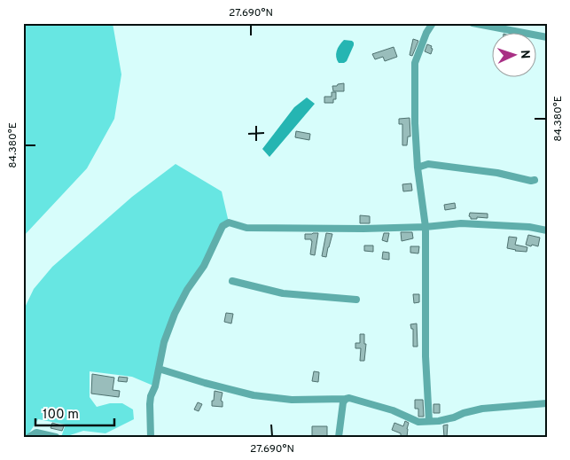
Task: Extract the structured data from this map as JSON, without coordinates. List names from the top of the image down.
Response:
{
  "scale_bar": "100 m",
  "north": "right",
  "coordinates": ["27.690°N", "84.380°E"]
}
